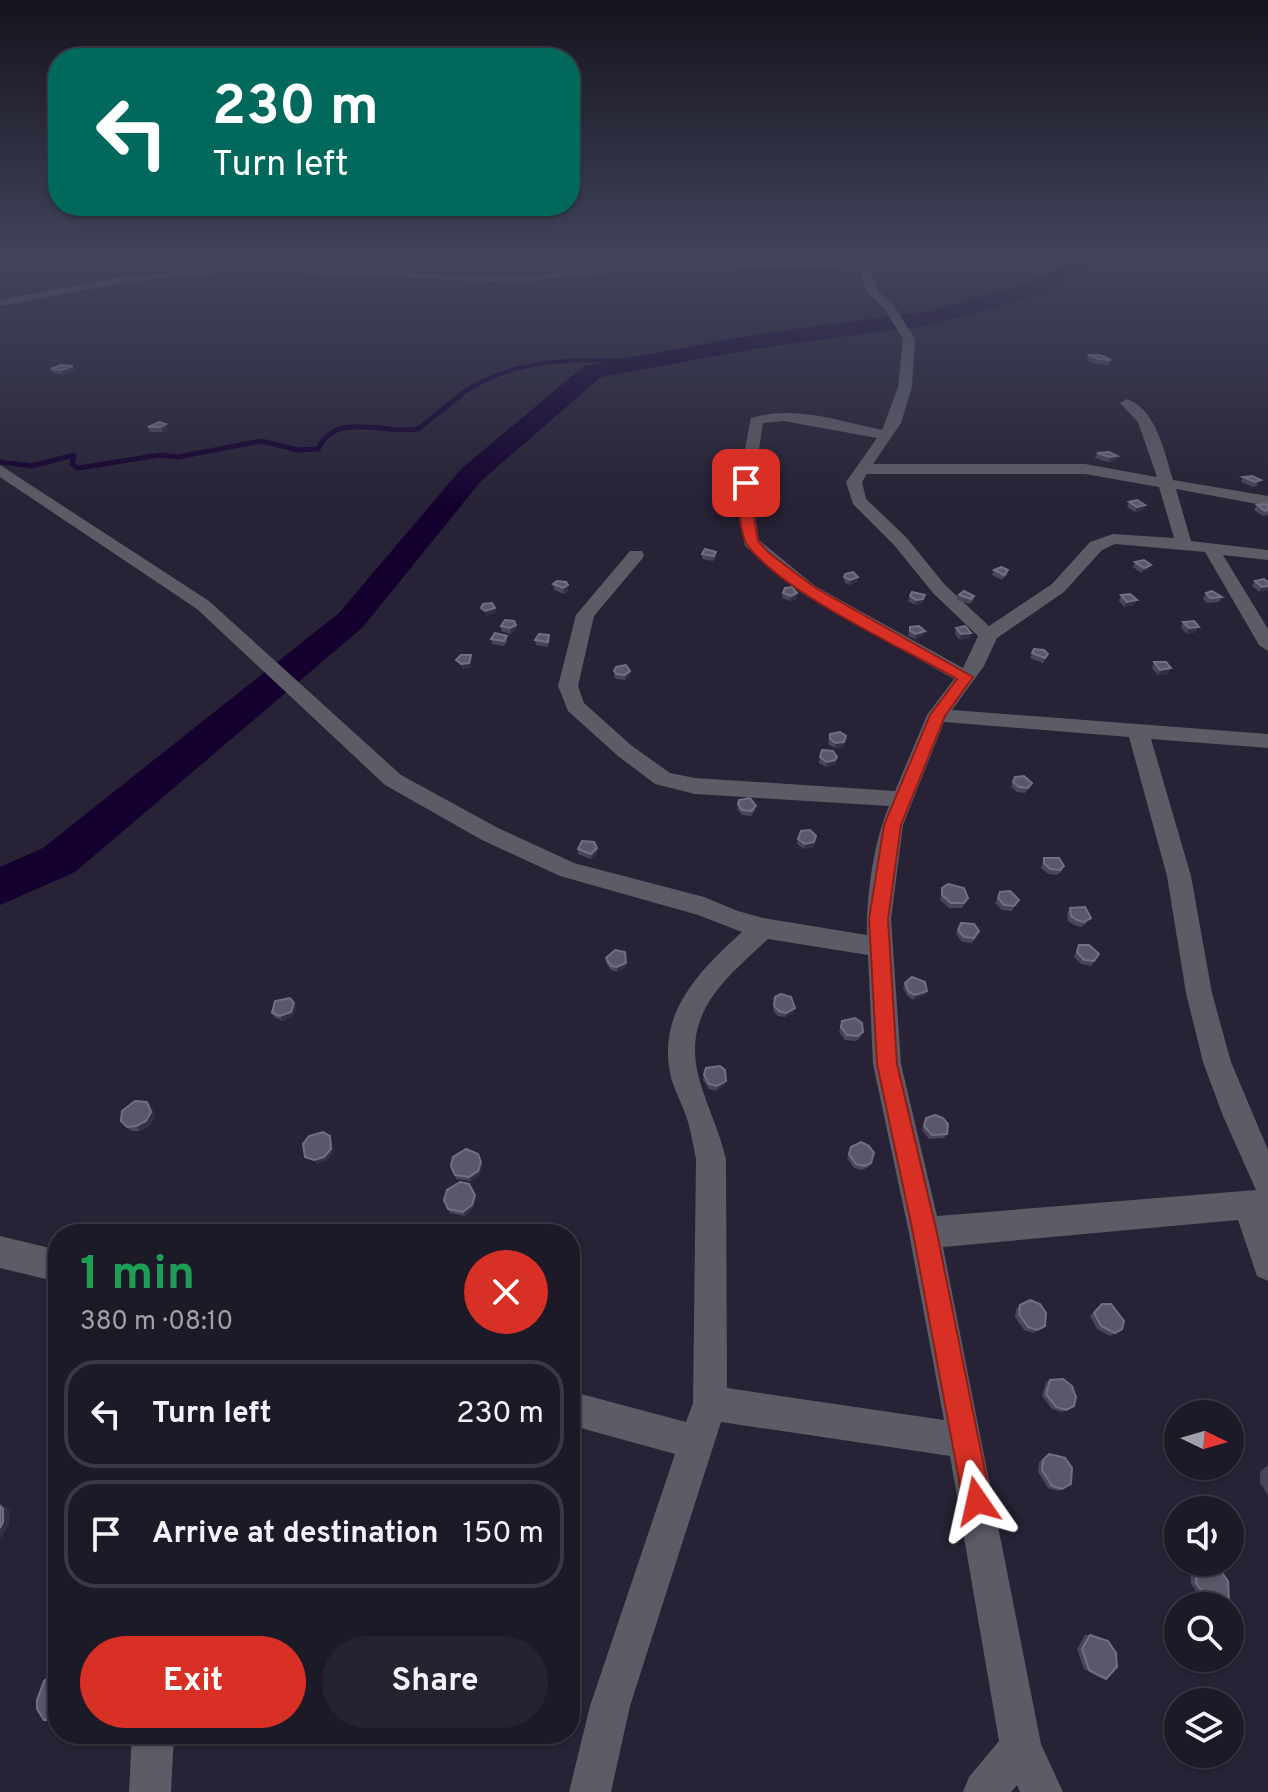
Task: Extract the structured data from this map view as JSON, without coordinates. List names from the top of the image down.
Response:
{
  "north": "right",
  "page": {
    "turn": ["230 m", "Turn left"],
    "heading": ["1 min", "380 m · 08:10"],
    "list": [
      {
        "name": "Turn left",
        "value": "230 m"
      },
      {
        "name": "Arrive at destination",
        "value": "150 m"
      }
    ],
    "buttons": ["Exit", "Share"]
  }
}
